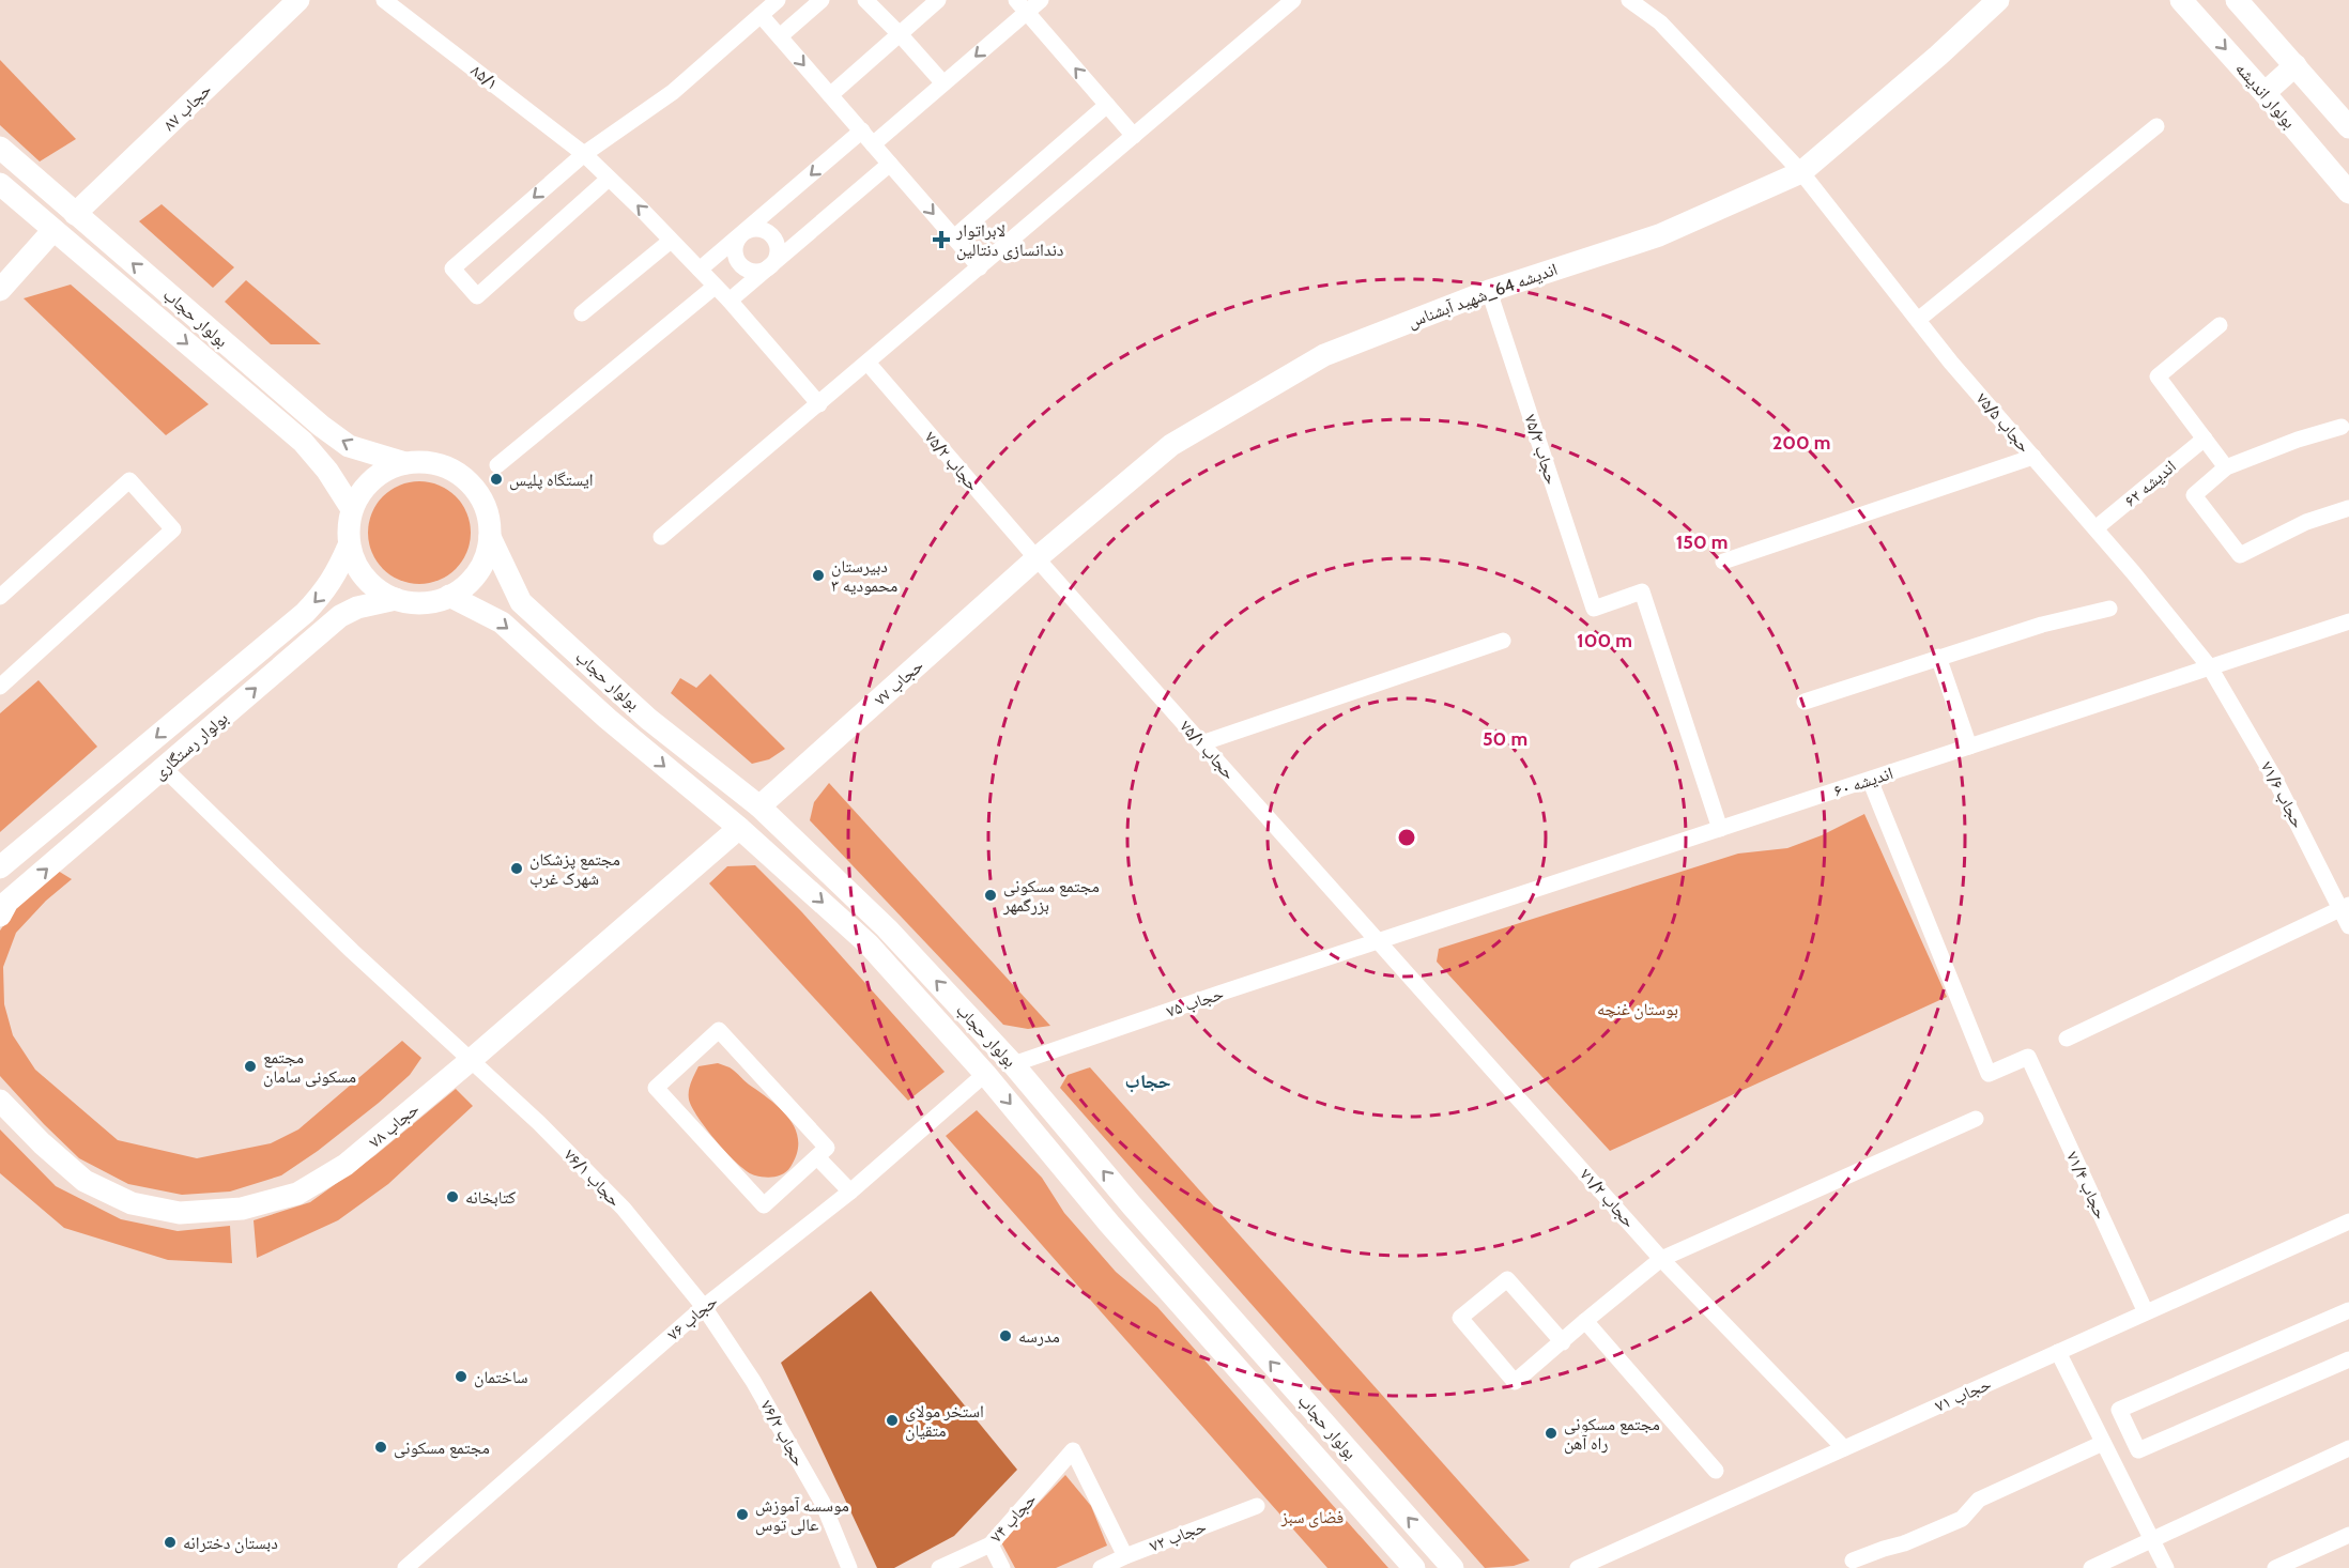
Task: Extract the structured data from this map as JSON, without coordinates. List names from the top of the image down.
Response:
{
  "streets": {
    "main road": [
      "بولوار اندیشه",
      "حجاب ۸۷",
      "اندیشه 64_شهید آبشناس",
      "بولوار حجاب",
      "حجاب ۷۷",
      "بولوار رستگاری",
      "حجاب ۷۸"
    ],
    "street": [
      "۸۵/۱",
      "حجاب ۷۵/۵",
      "حجاب ۷۵/۳",
      "حجاب ۷۵/۲",
      "اندیشه ۶۲",
      "حجاب ۷۵/۱",
      "اندیشه ۶۰",
      "حجاب ۷۱/۶",
      "حجاب ۷۵",
      "حجاب ۷۶/۱",
      "حجاب ۷۱/۴",
      "حجاب ۷۱/۲",
      "حجاب ۷۶",
      "حجاب ۷۱",
      "حجاب ۷۶/۲",
      "حجاب ۷۴",
      "حجاب ۷۲"
    ]
  },
  "crossings": [
    ["حجاب ۸۷", "بولوار حجاب"],
    ["اندیشه 64_شهید آبشناس", "حجاب ۷۵/۵"],
    ["اندیشه 64_شهید آبشناس", "حجاب ۷۵/۳"],
    ["اندیشه 64_شهید آبشناس", "حجاب ۷۵/۲"],
    ["اندیشه 64_شهید آبشناس", "حجاب ۷۷"],
    ["اندیشه 64_شهید آبشناس", "حجاب ۷۵/۱"],
    ["بولوار حجاب", "حجاب ۷۷"],
    ["بولوار حجاب", "بولوار رستگاری"],
    ["بولوار حجاب", "حجاب ۷۵"],
    ["بولوار حجاب", "حجاب ۷۸"],
    ["بولوار حجاب", "حجاب ۷۶"],
    ["حجاب ۷۵/۵", "اندیشه ۶۲"],
    ["حجاب ۷۵/۵", "اندیشه ۶۰"],
    ["حجاب ۷۵/۵", "حجاب ۷۱/۶"],
    ["حجاب ۷۵/۳", "اندیشه ۶۰"],
    ["حجاب ۷۵/۲", "حجاب ۷۷"],
    ["حجاب ۷۵/۲", "حجاب ۷۵/۱"],
    ["حجاب ۷۷", "حجاب ۷۵/۱"],
    ["بولوار رستگاری", "حجاب ۷۶/۱"],
    ["حجاب ۷۵/۱", "اندیشه ۶۰"],
    ["حجاب ۷۵/۱", "حجاب ۷۵"],
    ["حجاب ۷۵/۱", "حجاب ۷۱/۲"],
    ["اندیشه ۶۰", "حجاب ۷۱/۶"],
    ["اندیشه ۶۰", "حجاب ۷۵"],
    ["اندیشه ۶۰", "حجاب ۷۱/۴"],
    ["اندیشه ۶۰", "حجاب ۷۱/۲"],
    ["حجاب ۷۵", "حجاب ۷۱/۲"],
    ["حجاب ۷۸", "حجاب ۷۶/۱"],
    ["حجاب ۷۶/۱", "حجاب ۷۶"],
    ["حجاب ۷۶/۱", "حجاب ۷۶/۲"],
    ["حجاب ۷۱/۴", "حجاب ۷۱"],
    ["حجاب ۷۱/۲", "حجاب ۷۱"],
    ["حجاب ۷۶", "حجاب ۷۶/۲"],
    ["حجاب ۷۴", "حجاب ۷۲"]
  ],
  "districts": ["حجاب"],
  "parks": ["بوستان غنچه", "فضای سبز"],
  "places": {
    "health": ["لابراتوار دندانسازی دنتالین"],
    "other": [
      "ایستگاه پلیس",
      "دبیرستان محمودیه ۳",
      "مجتمع پزشکان شهرک غرب",
      "مجتمع مسکونی بزرگمهر",
      "مجتمع مسکونی سامان",
      "کتابخانه",
      "مدرسه",
      "ساختمان",
      "استخر مولای متقیان",
      "مجتمع مسکونی راه آهن",
      "مجتمع مسکونی",
      "موسسه آموزش عالی توس",
      "دبستان دخترانه"
    ]
  },
  "rings": [
    "200 m",
    "150 m",
    "100 m",
    "50 m"
  ]
}
